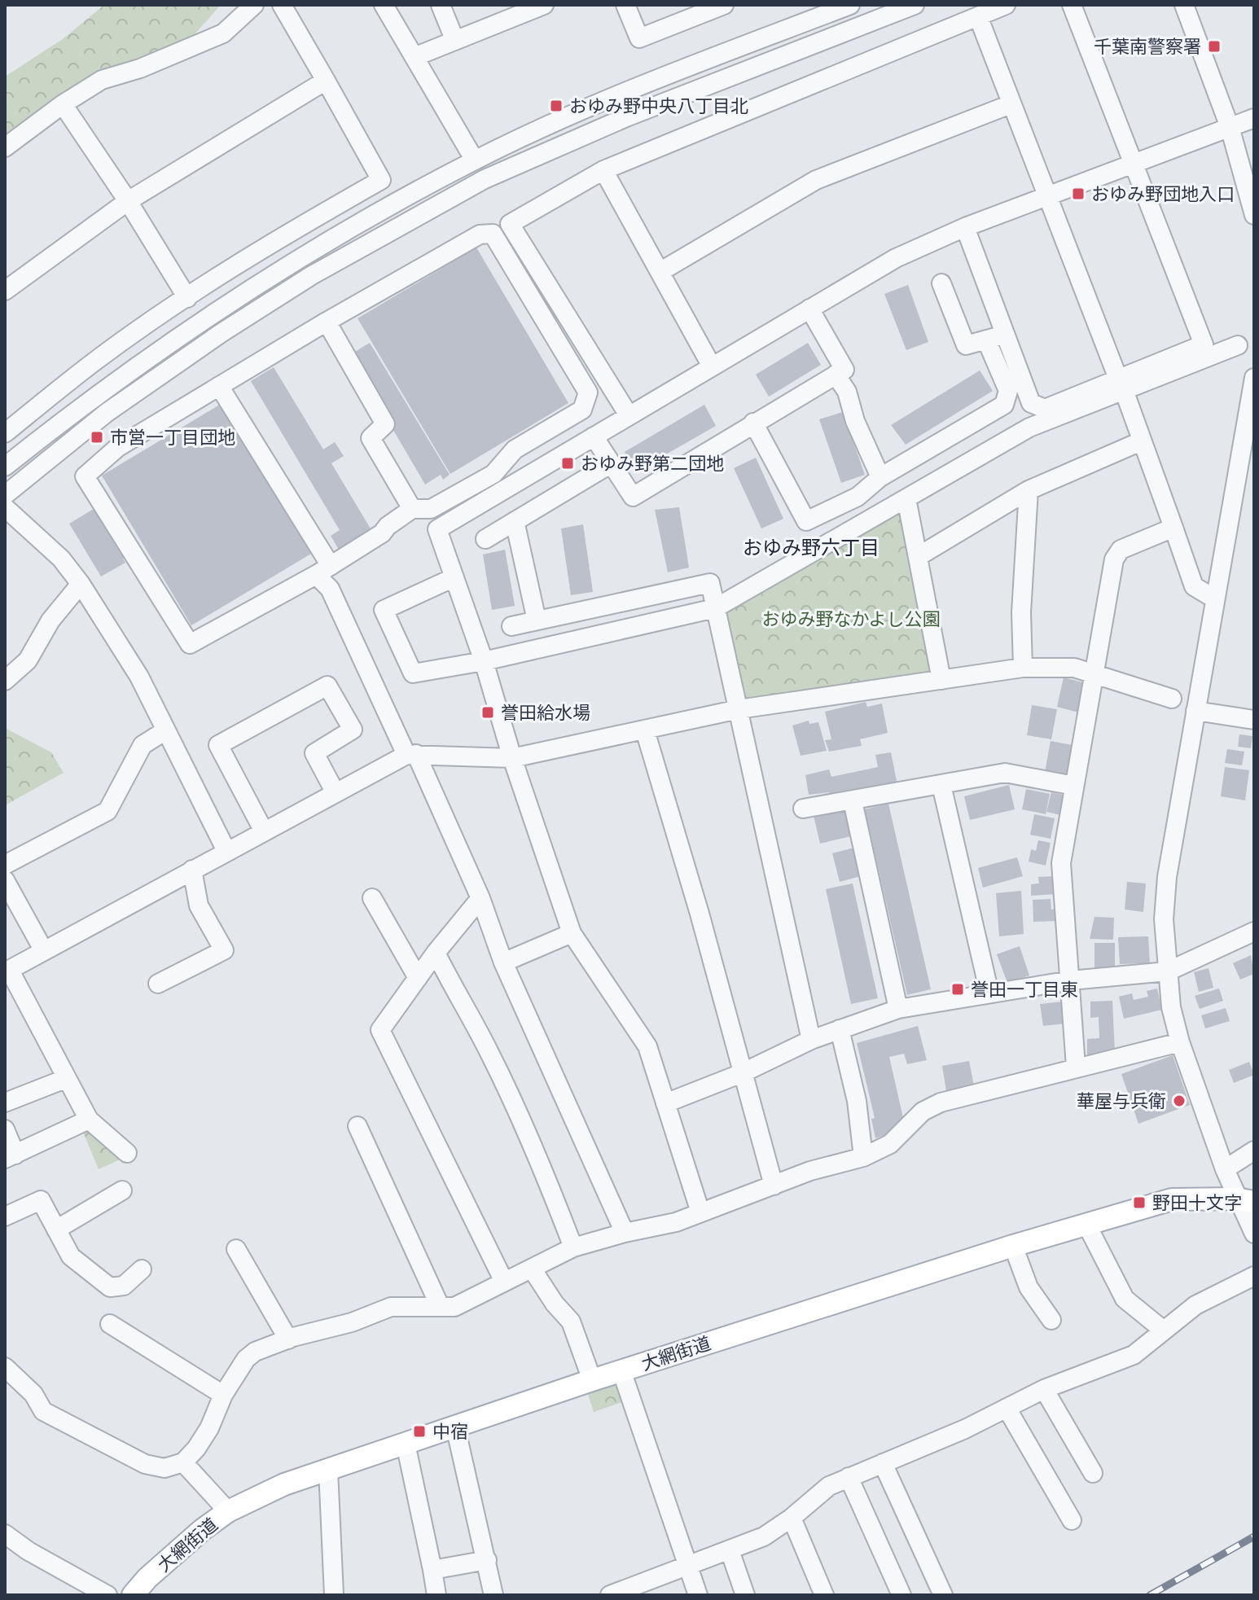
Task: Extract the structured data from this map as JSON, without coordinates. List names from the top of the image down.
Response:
{
  "streets": {
    "main road": ["大網街道"]
  },
  "districts": ["おゆみ野六丁目"],
  "parks": ["おゆみ野なかよし公園"],
  "places": {
    "transit": [
      "千葉南警察署",
      "おゆみ野中央八丁目北",
      "おゆみ野団地入口",
      "市営一丁目団地",
      "おゆみ野第二団地",
      "誉田給水場",
      "誉田一丁目東",
      "野田十文字",
      "中宿"
    ],
    "other": ["華屋与兵衛"]
  }
}
